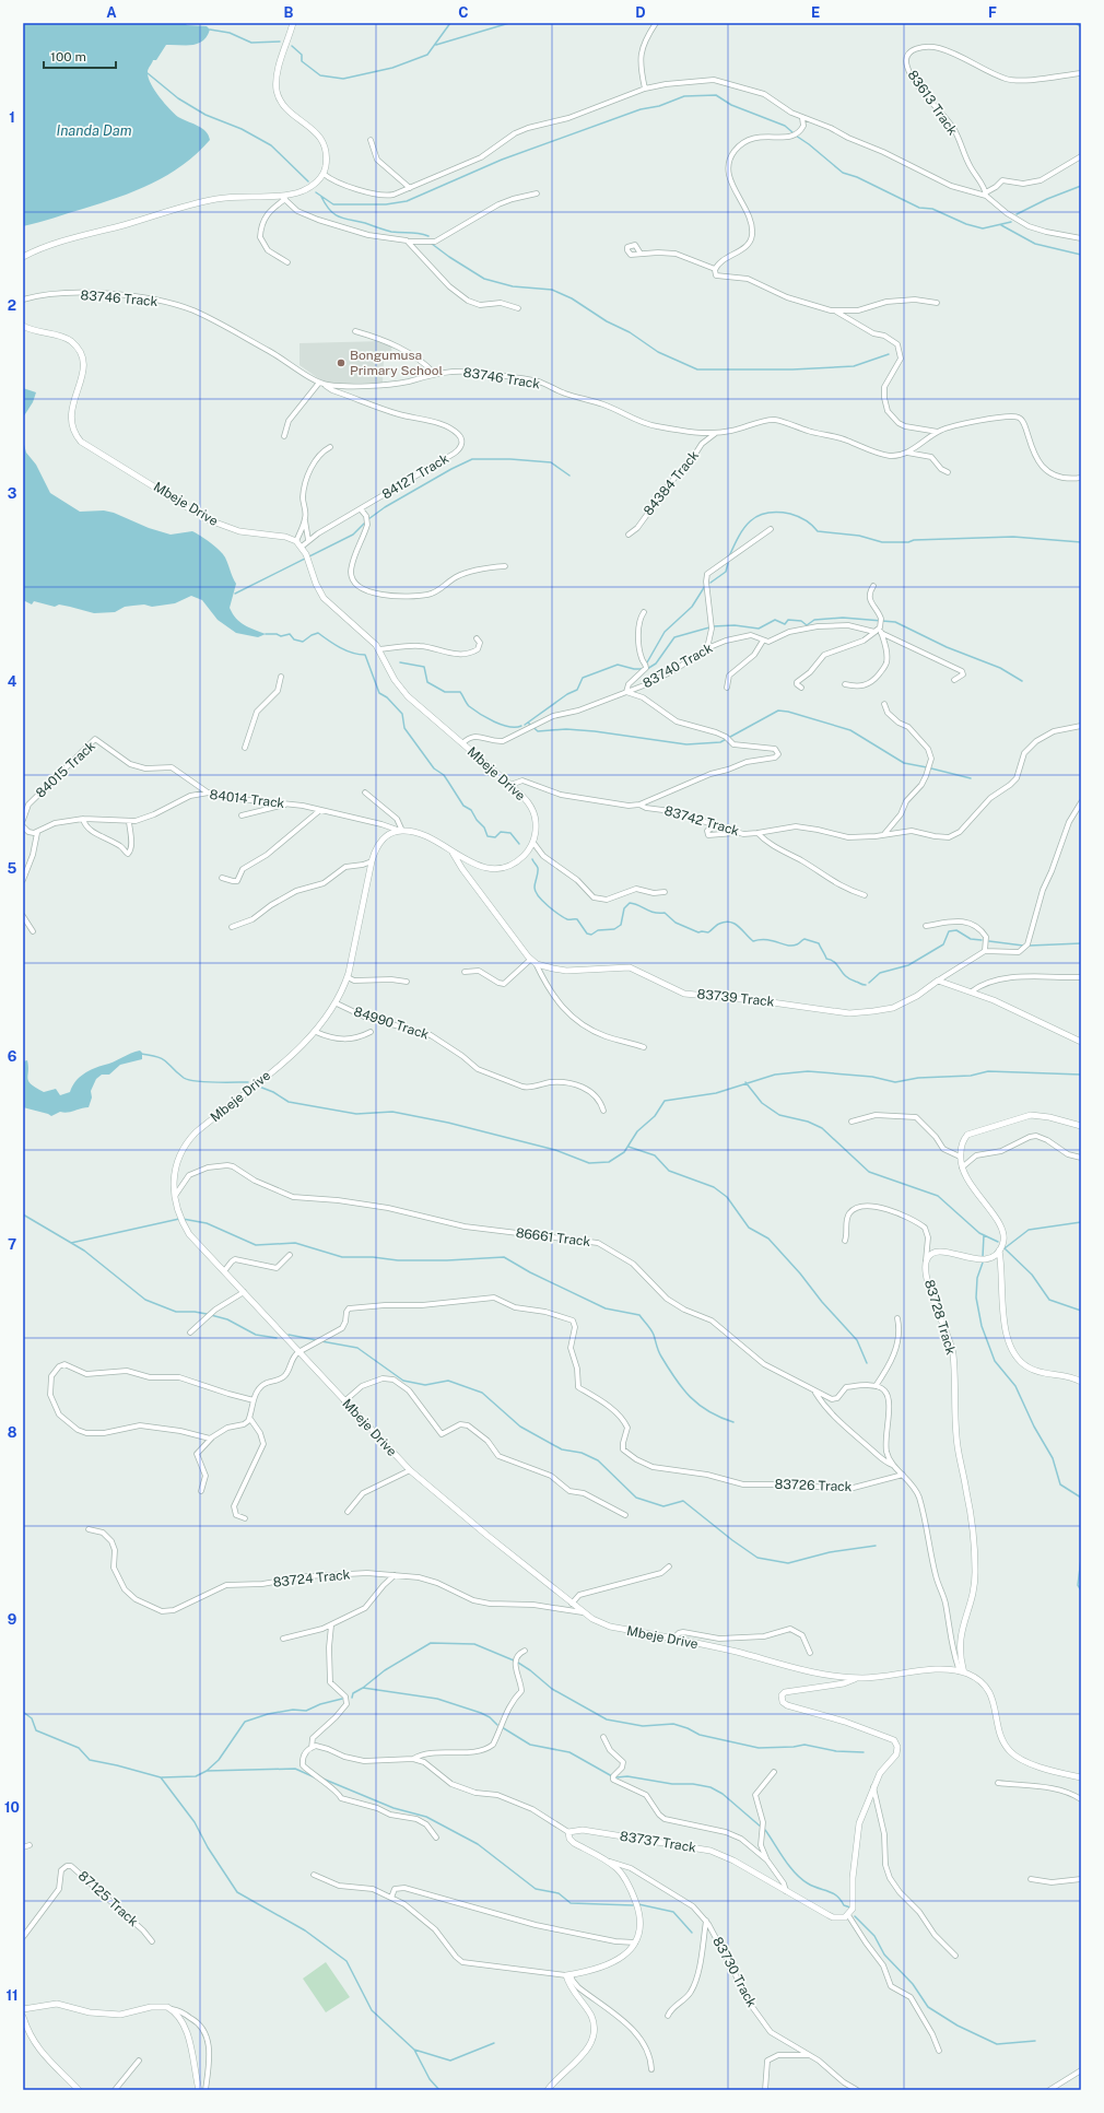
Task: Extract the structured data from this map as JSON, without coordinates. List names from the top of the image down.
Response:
{
  "streets": {
    "street": [
      "83613 Track",
      "83746 Track",
      "84127 Track",
      "84384 Track",
      "Mbeje Drive",
      "83740 Track",
      "84015 Track",
      "84014 Track",
      "83742 Track",
      "83739 Track",
      "84990 Track",
      "86661 Track",
      "83728 Track",
      "83726 Track",
      "83724 Track",
      "83737 Track",
      "87125 Track",
      "83730 Track"
    ]
  },
  "crossings": [
    ["83746 Track", "84127 Track"],
    ["83746 Track", "84384 Track"],
    ["84127 Track", "Mbeje Drive"],
    ["Mbeje Drive", "83740 Track"],
    ["Mbeje Drive", "84014 Track"],
    ["Mbeje Drive", "83742 Track"],
    ["Mbeje Drive", "84990 Track"],
    ["Mbeje Drive", "86661 Track"],
    ["Mbeje Drive", "83728 Track"],
    ["Mbeje Drive", "83726 Track"],
    ["Mbeje Drive", "83724 Track"],
    ["84015 Track", "84014 Track"]
  ],
  "water": ["Inanda Dam"],
  "places": ["Bongumusa Primary School"],
  "scale_bar": "100 m",
  "grid": {
    "columns": [
      "A",
      "B",
      "C",
      "D",
      "E",
      "F"
    ],
    "rows": [
      "1",
      "2",
      "3",
      "4",
      "5",
      "6",
      "7",
      "8",
      "9",
      "10",
      "11"
    ]
  }
}
